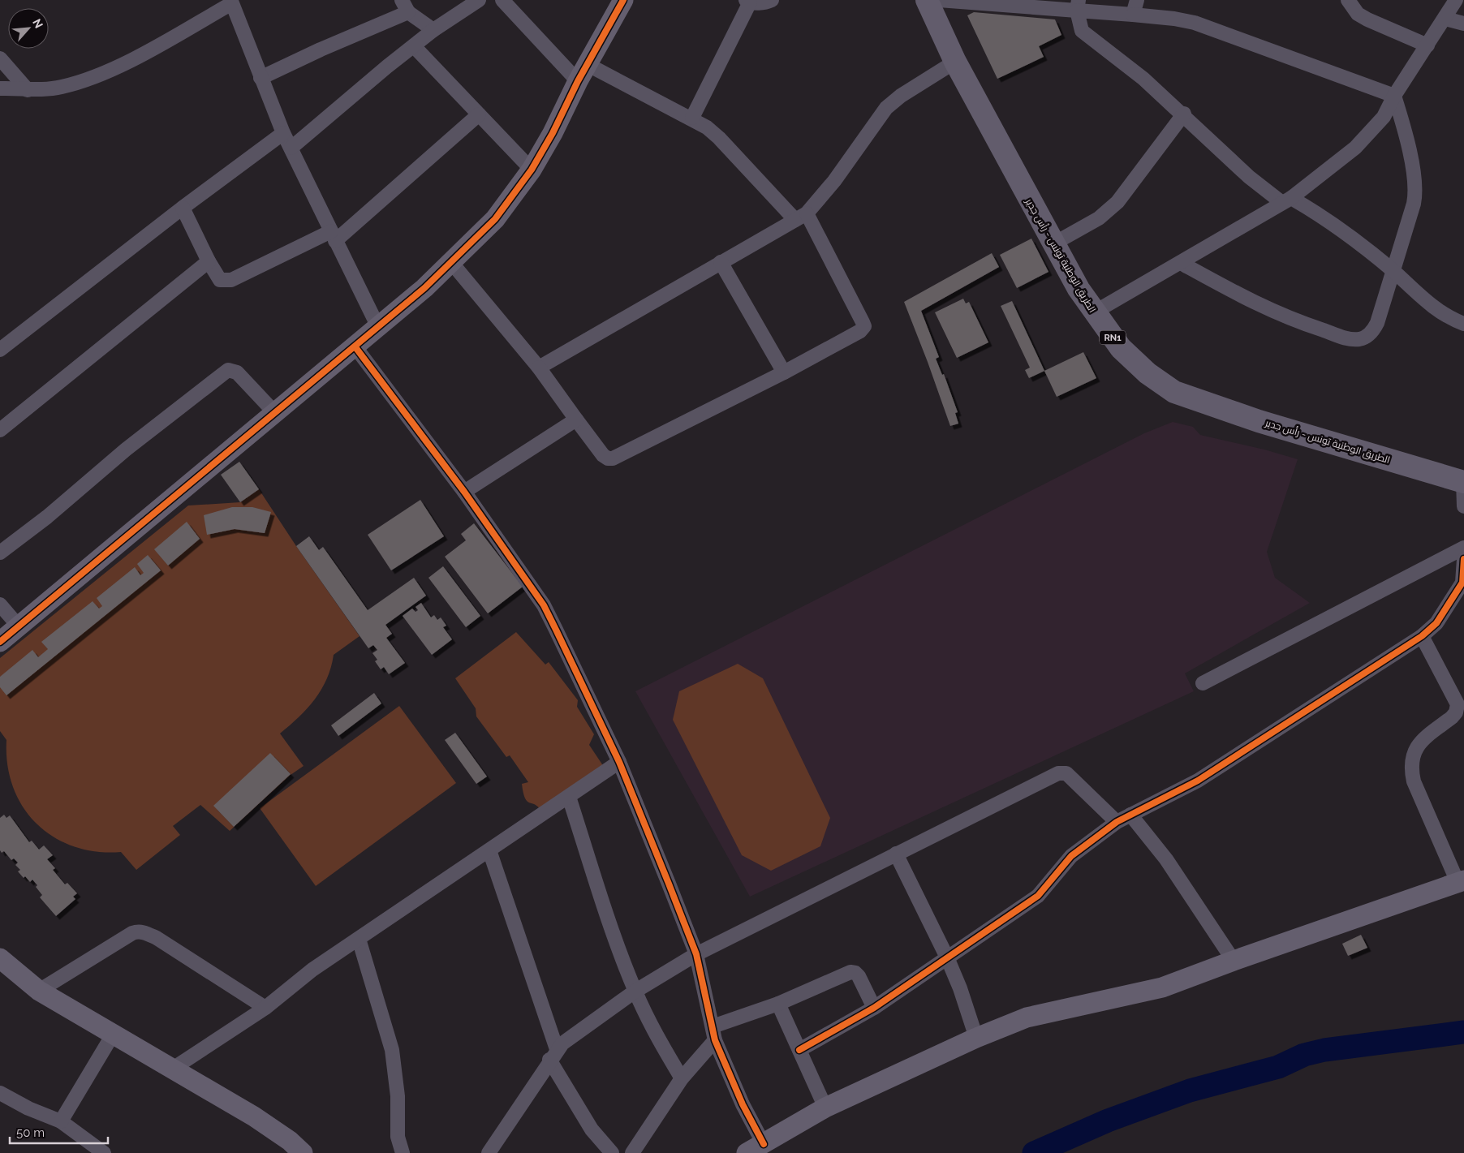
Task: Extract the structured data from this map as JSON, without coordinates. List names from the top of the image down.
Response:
{
  "streets": {
    "main road": ["الطريق الوطنية تونس - رأس جدير", "RN1"]
  },
  "scale_bar": "50 m",
  "north": "top right"
}
